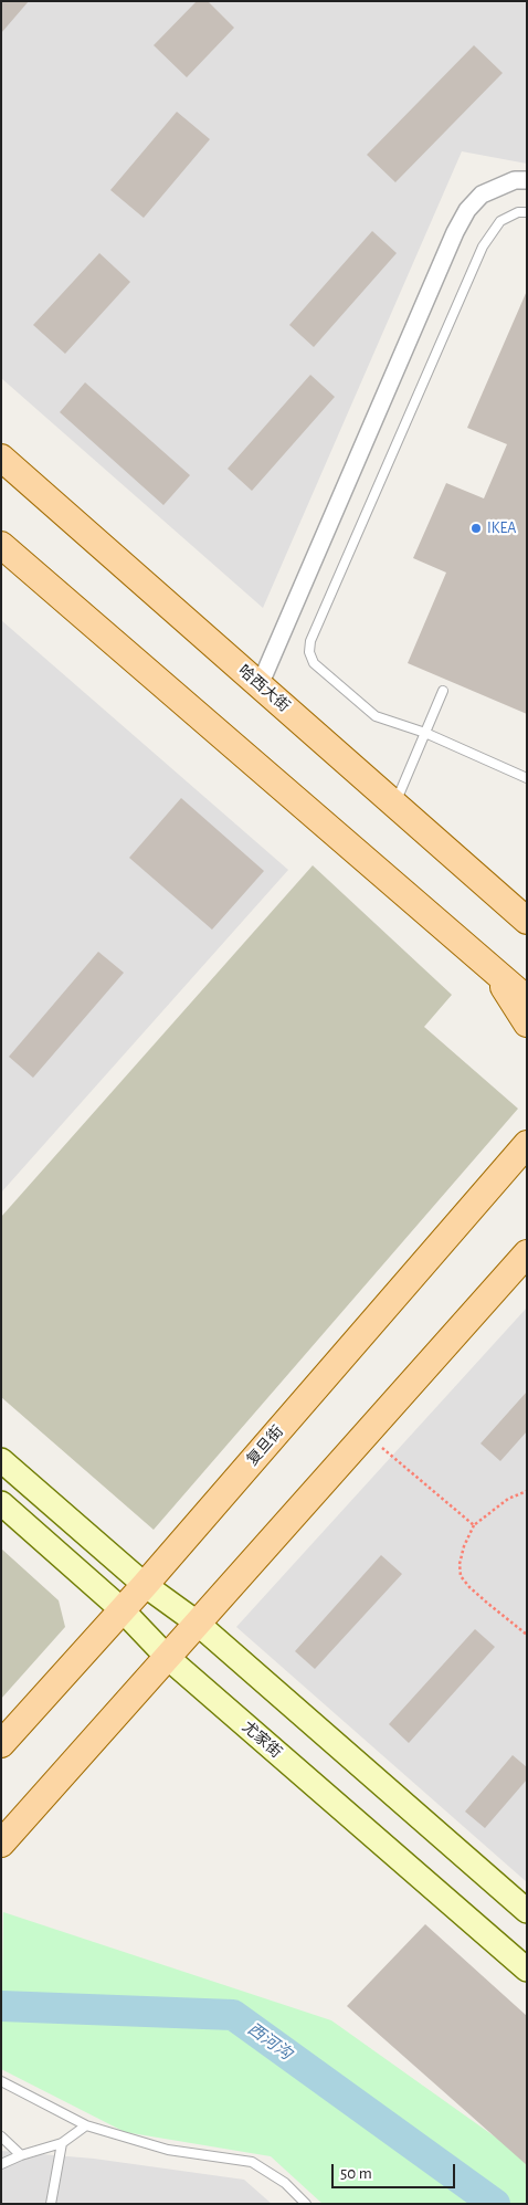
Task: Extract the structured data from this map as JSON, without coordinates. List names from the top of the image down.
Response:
{
  "streets": {
    "main road": ["哈西大街", "复旦街", "尤家街"]
  },
  "crossings": [
    ["复旦街", "尤家街"]
  ],
  "water": ["西河沟"],
  "places": ["IKEA"],
  "scale_bar": "50 m"
}
